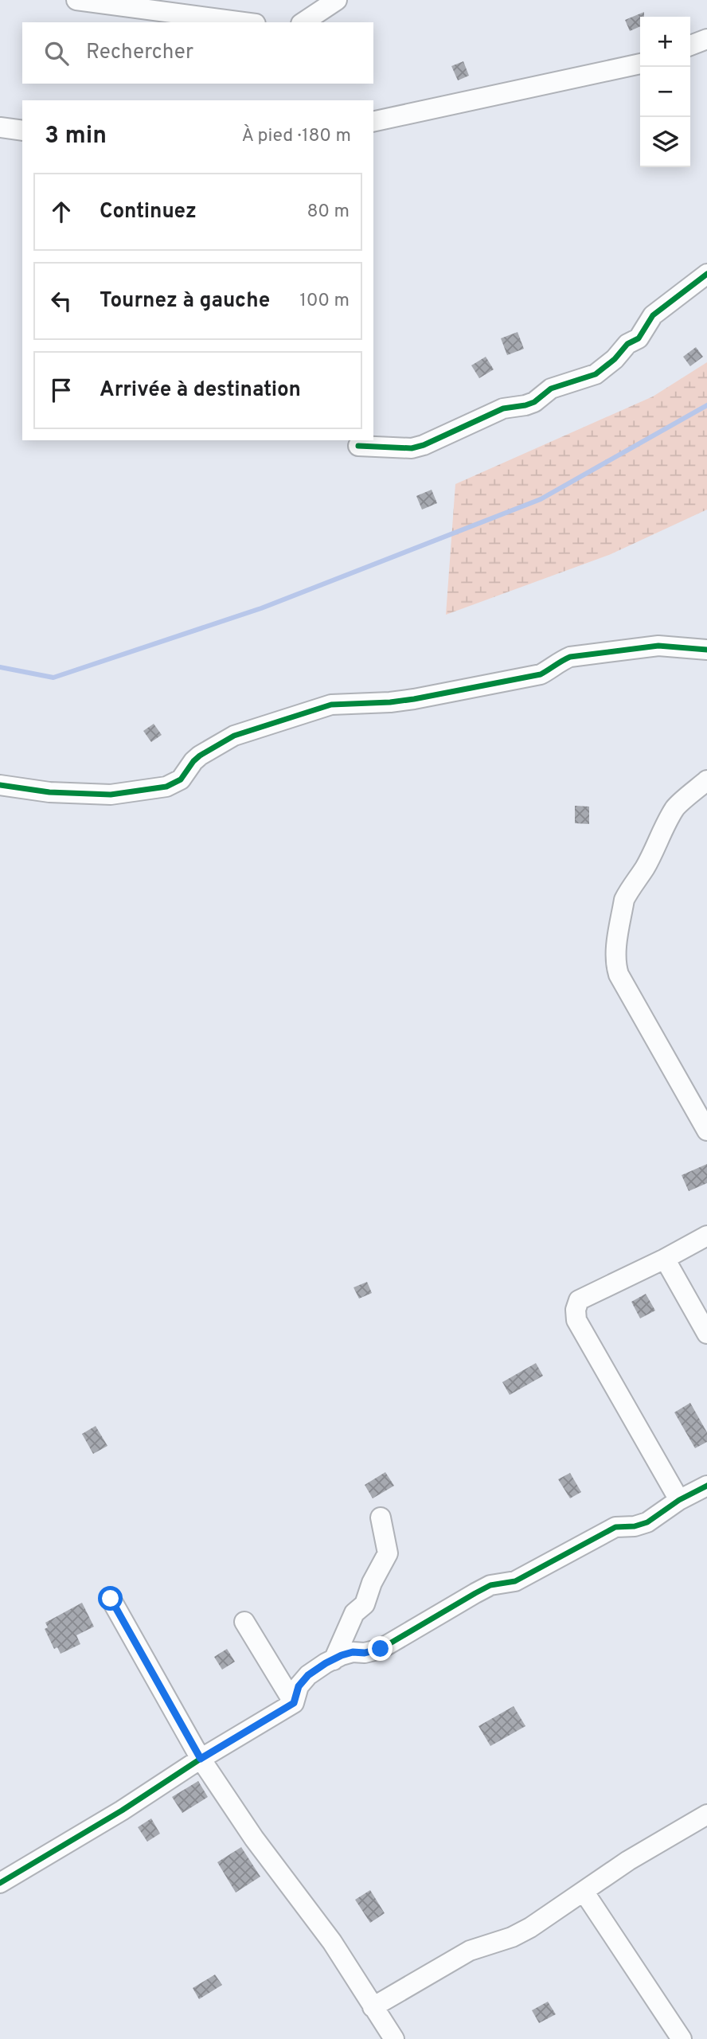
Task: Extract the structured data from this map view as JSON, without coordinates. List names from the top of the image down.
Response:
{
  "page": {
    "map_buttons": ["+", "−"],
    "search": "Rechercher",
    "heading": ["3 min", "À pied · 180 m"],
    "list": [
      ["Continuez", "80 m"],
      ["Tournez à gauche", "100 m"],
      "Arrivée à destination"
    ]
  }
}
